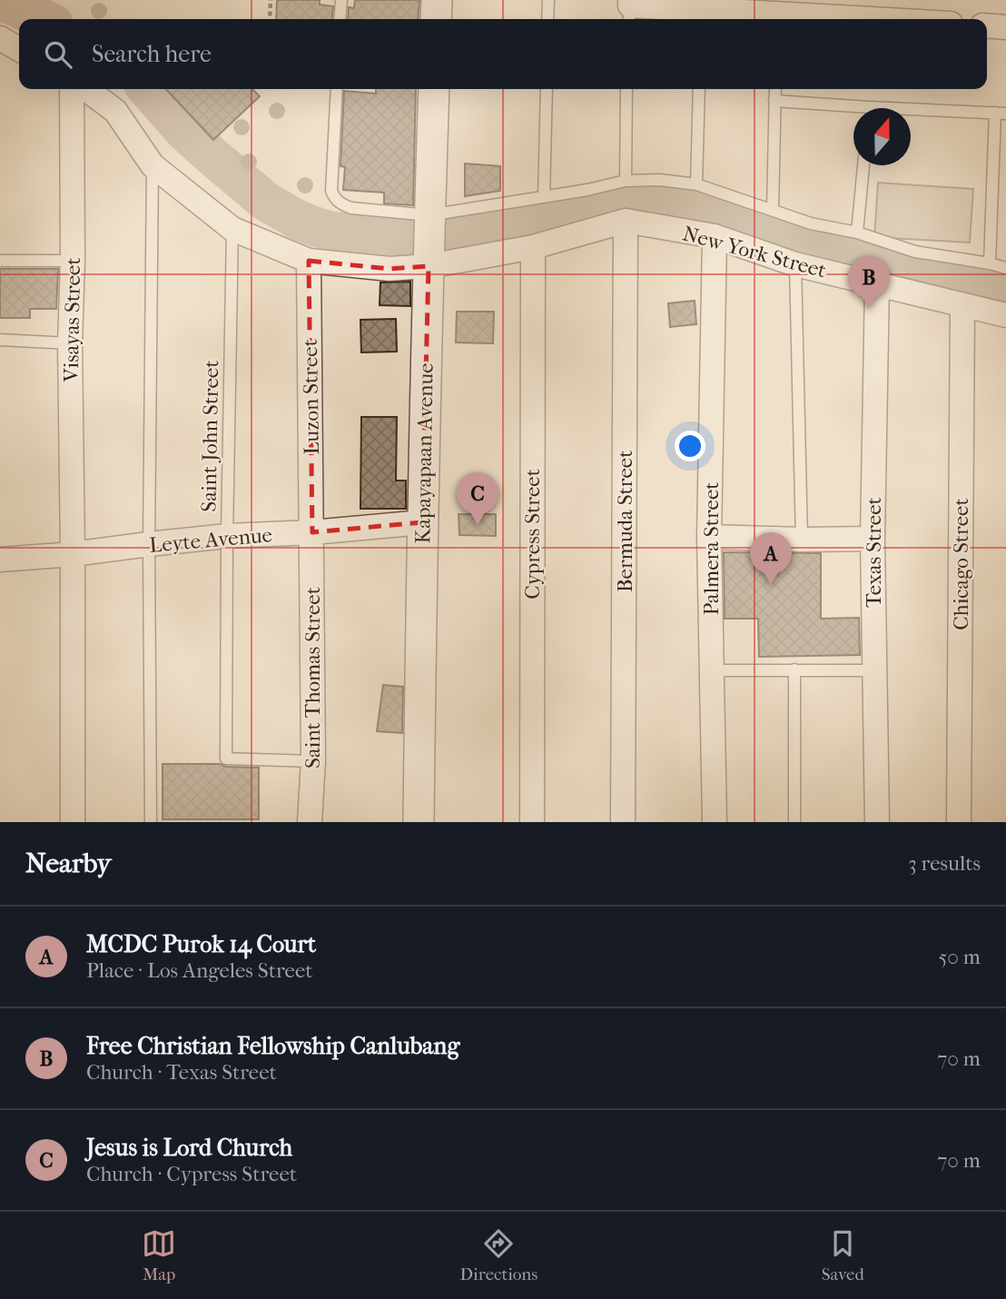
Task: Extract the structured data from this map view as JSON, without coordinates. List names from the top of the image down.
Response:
{
  "streets": {
    "street": [
      "New York Street",
      "Visayas Street",
      "Luzon Street",
      "Kapayapaan Avenue",
      "Bermuda Street",
      "Cypress Street",
      "Leyte Avenue",
      "Palmera Street",
      "Texas Street",
      "Chicago Street",
      "Saint Thomas Street"
    ],
    "lane": ["Saint John Street"]
  },
  "crossings": [
    ["New York Street", "Luzon Street"],
    ["New York Street", "Saint John Street"],
    ["New York Street", "Kapayapaan Avenue"],
    ["New York Street", "Bermuda Street"],
    ["New York Street", "Cypress Street"],
    ["New York Street", "Palmera Street"],
    ["New York Street", "Texas Street"],
    ["New York Street", "Chicago Street"],
    ["Visayas Street", "Leyte Avenue"],
    ["Luzon Street", "Leyte Avenue"],
    ["Luzon Street", "Saint Thomas Street"],
    ["Saint John Street", "Leyte Avenue"],
    ["Saint John Street", "Saint Thomas Street"],
    ["Kapayapaan Avenue", "Leyte Avenue"],
    ["Leyte Avenue", "Saint Thomas Street"]
  ],
  "north": "top",
  "page": {
    "search": "Search here",
    "pins": ["B", "C", "A"],
    "heading": ["Nearby", "3 results"],
    "list": [
      {
        "mark": "A",
        "name": "MCDC Purok 14 Court",
        "note": "Place · Los Angeles Street",
        "value": "50 m"
      },
      {
        "mark": "B",
        "name": "Free Christian Fellowship Canlubang",
        "note": "Church · Texas Street",
        "value": "70 m"
      },
      {
        "mark": "C",
        "name": "Jesus is Lord Church",
        "note": "Church · Cypress Street",
        "value": "70 m"
      }
    ],
    "nav": ["Map", "Directions", "Saved"]
  }
}
